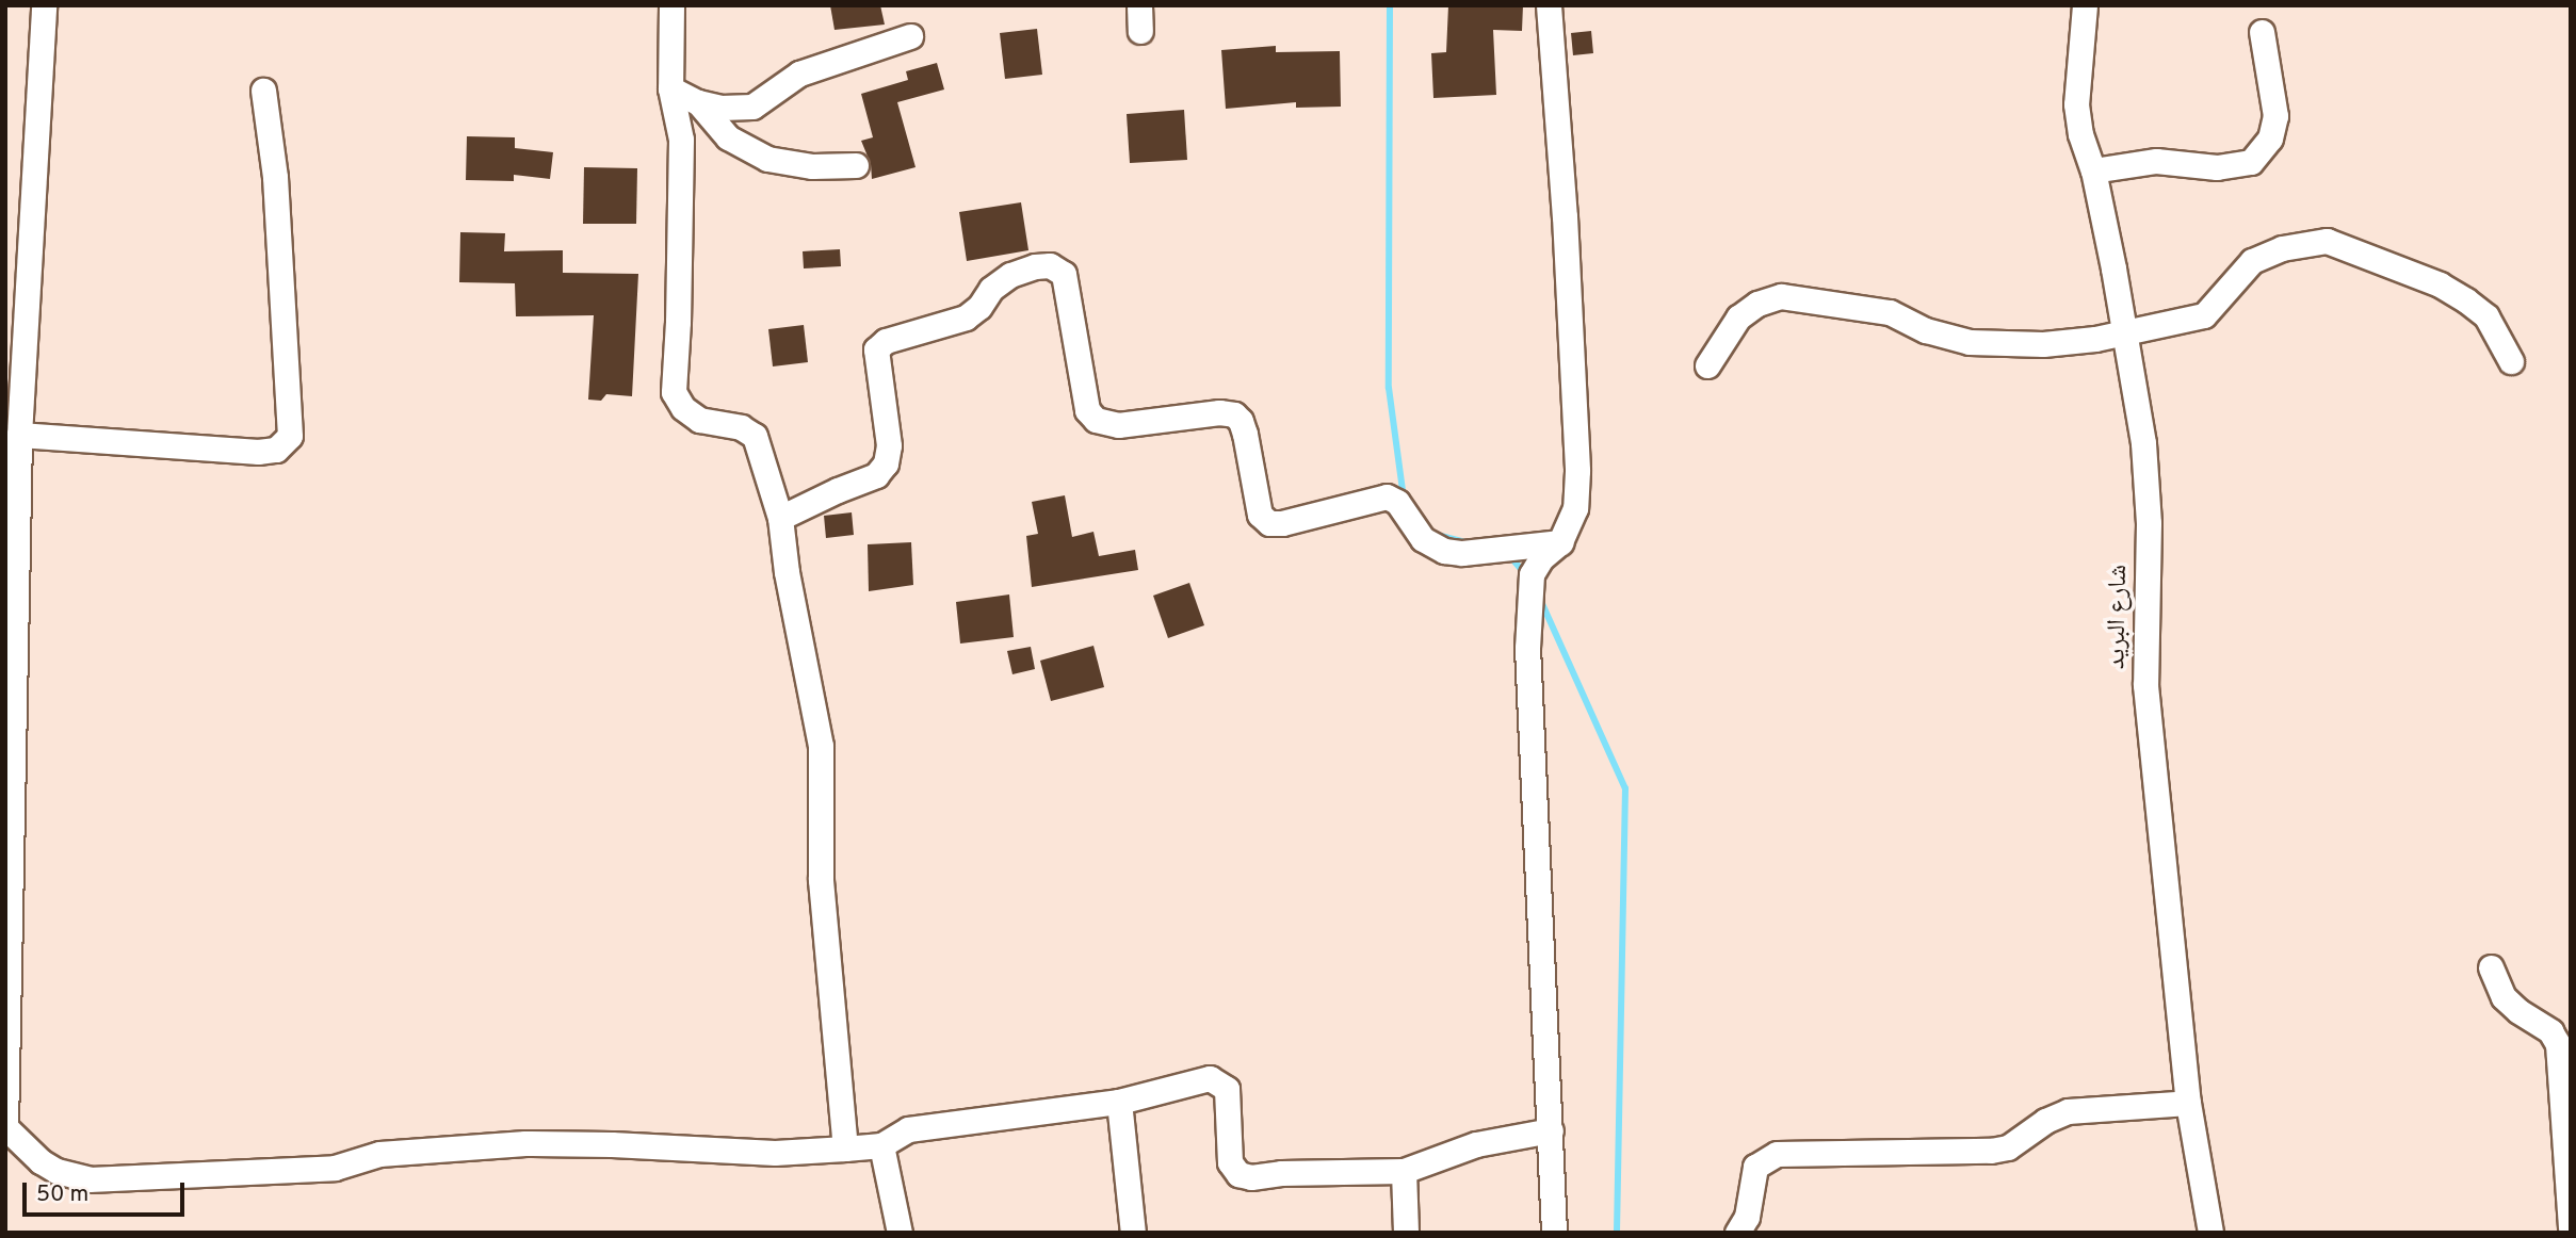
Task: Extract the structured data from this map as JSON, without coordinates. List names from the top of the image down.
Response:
{
  "streets": {
    "street": ["شارع البريد"]
  },
  "scale_bar": "50 m"
}
